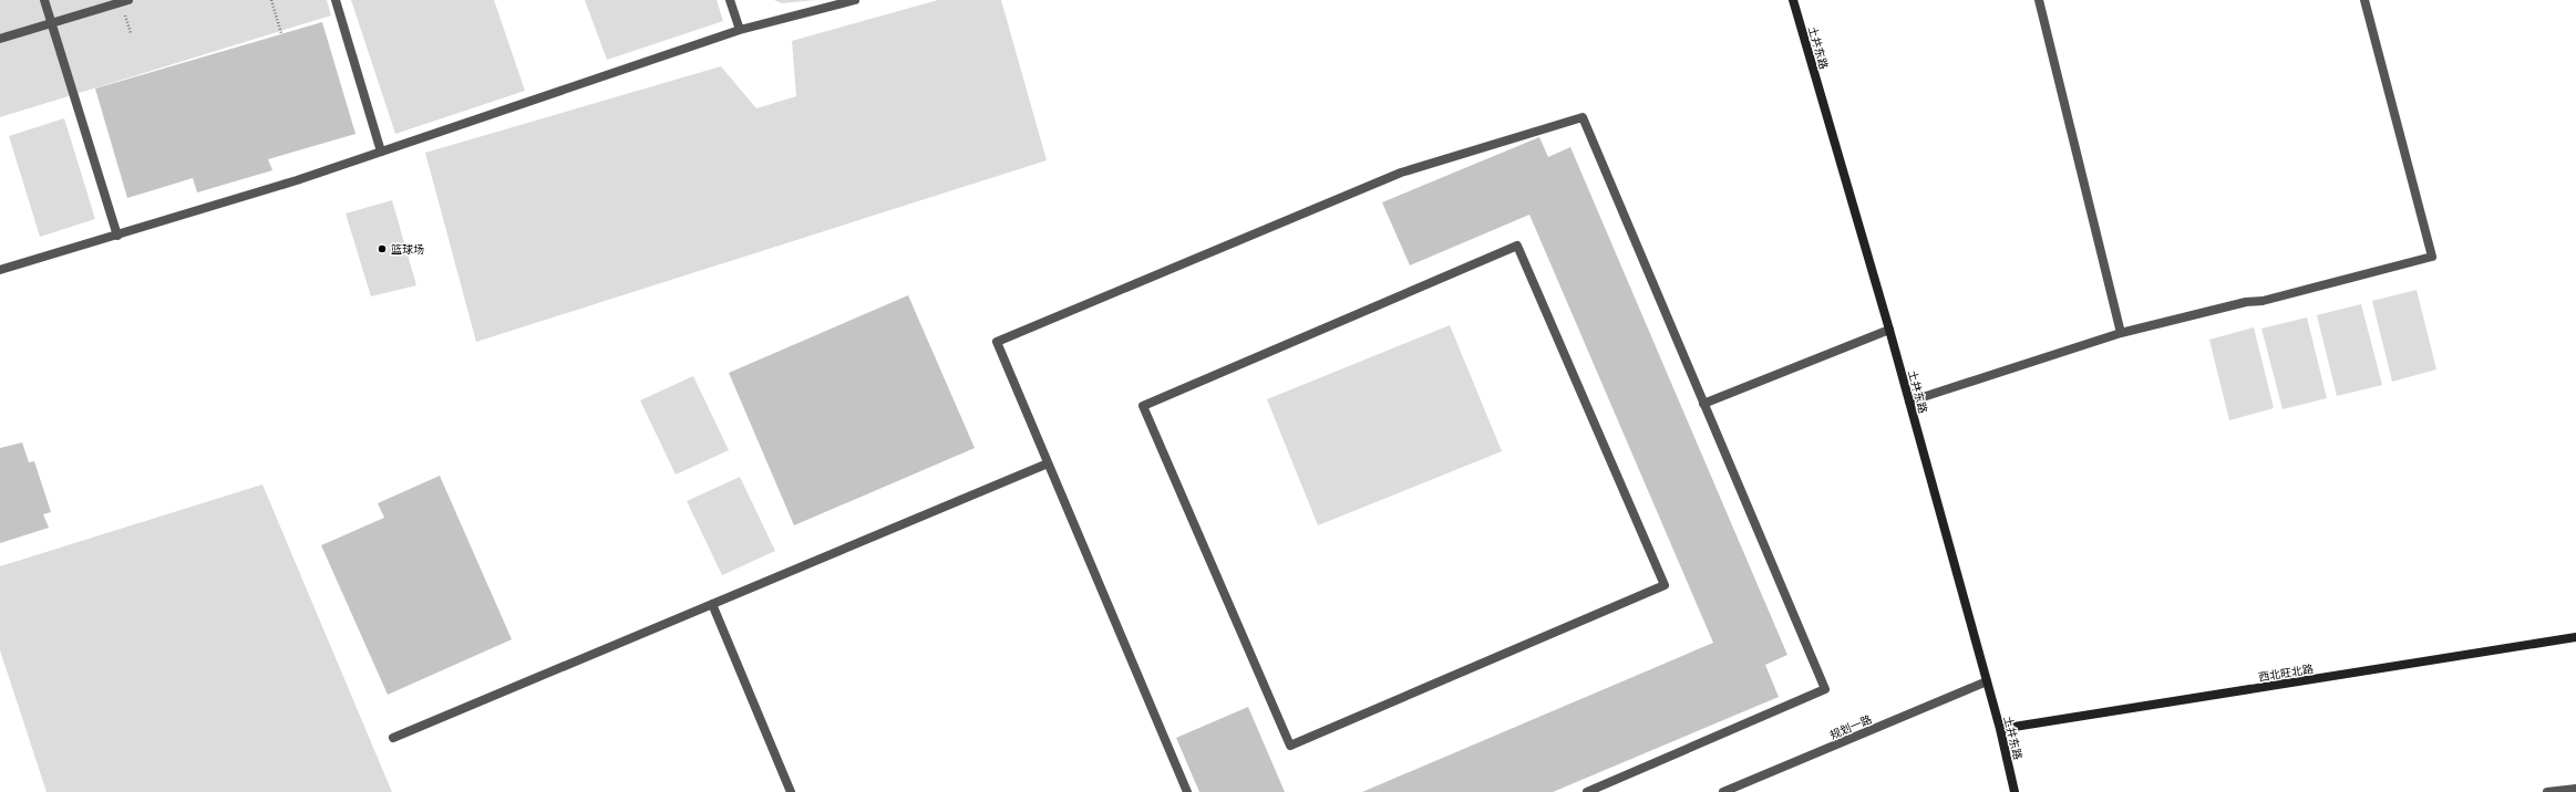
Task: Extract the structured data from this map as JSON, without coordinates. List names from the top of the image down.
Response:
{
  "streets": {
    "street": ["土井东路", "西北旺北路", "规划一路"]
  },
  "crossings": [
    ["土井东路", "西北旺北路"],
    ["土井东路", "规划一路"]
  ],
  "places": ["篮球场"]
}
